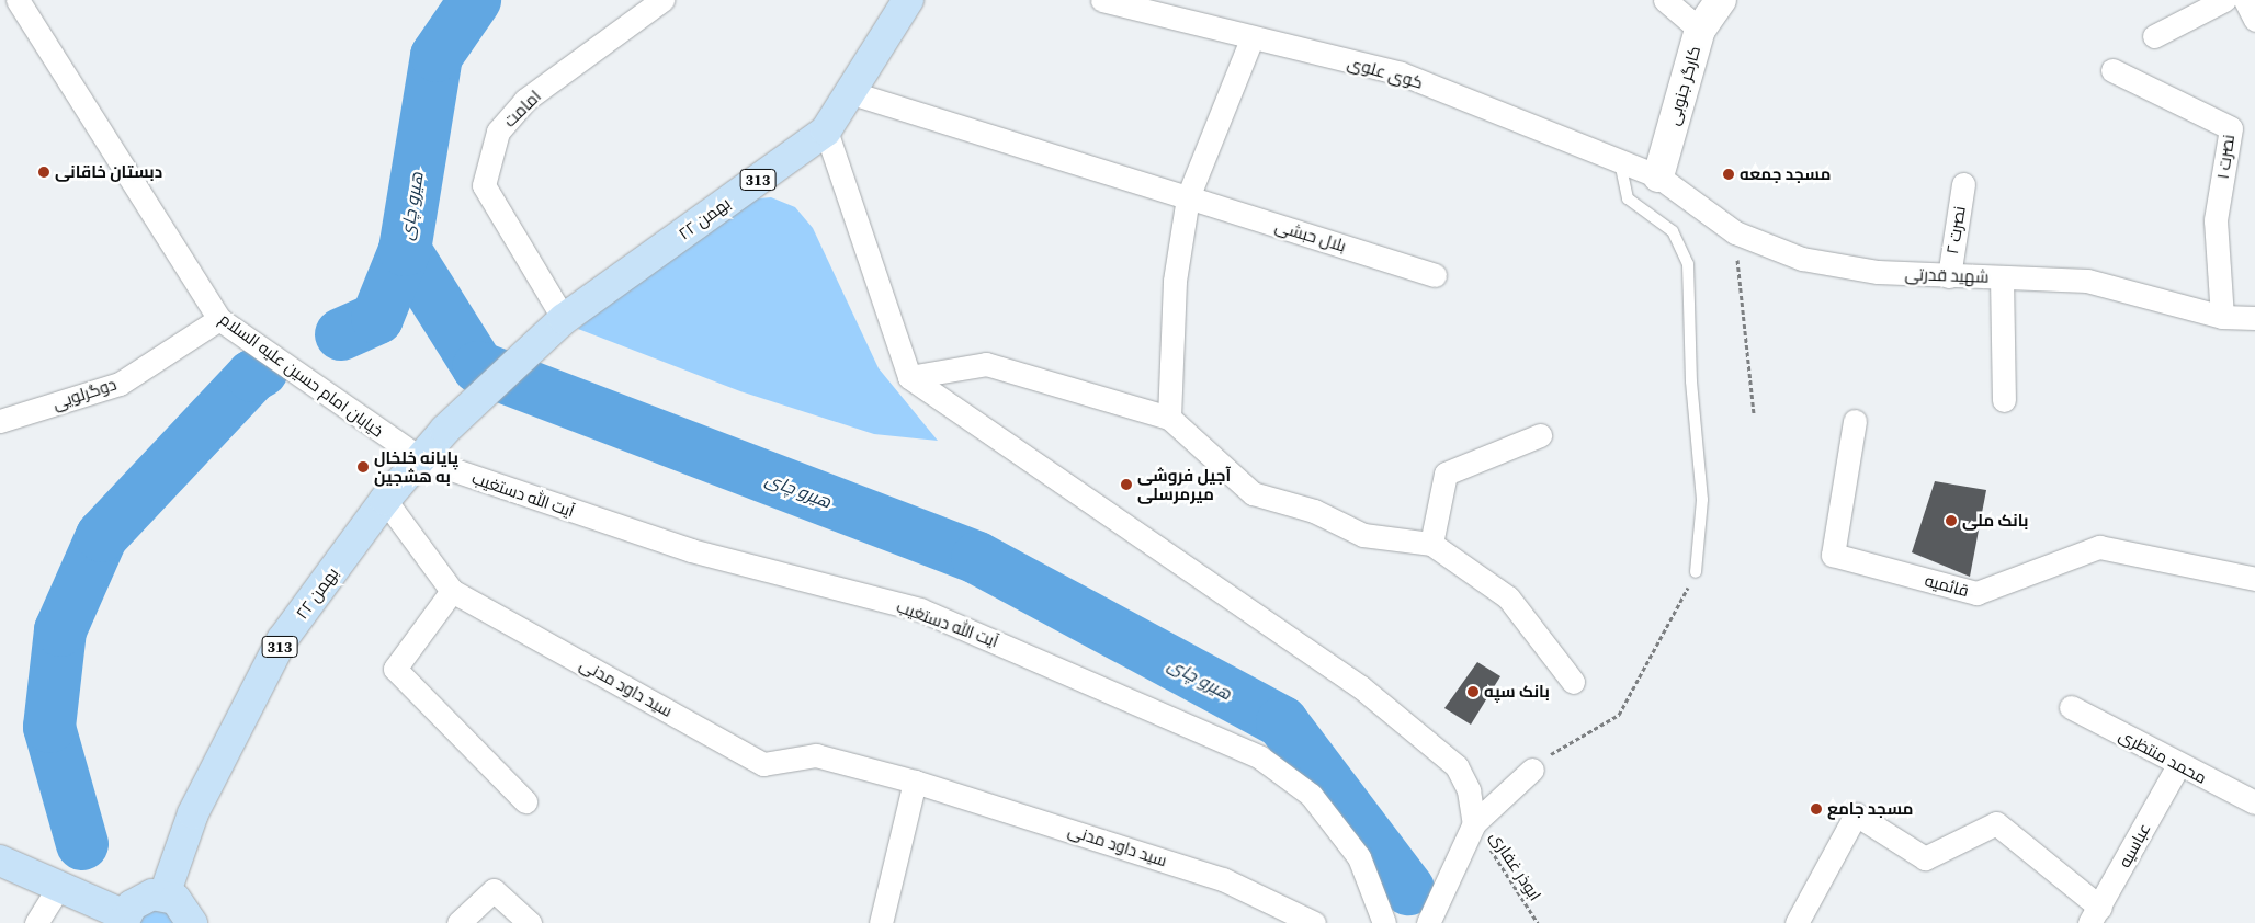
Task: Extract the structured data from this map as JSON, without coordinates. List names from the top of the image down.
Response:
{
  "streets": {
    "main road": ["کارگر جنوبی", "313", "۲۲ بهمن"],
    "street": [
      "کوی علوی",
      "امامت",
      "نصرت ۱",
      "نصرت ۲",
      "بلال حبشی",
      "شهید قدرتی",
      "خیابان امام حسین علیه السلام",
      "دوگرلویی",
      "آیت الله دستغیب",
      "قائمیه",
      "سید داود مدنی",
      "محمد منتظری",
      "عباسیه"
    ],
    "path": ["ابوذر غفاری"]
  },
  "crossings": [
    ["کوی علوی", "کارگر جنوبی"],
    ["کوی علوی", "شهید قدرتی"],
    ["کارگر جنوبی", "شهید قدرتی"],
    ["امامت", "۲۲ بهمن"],
    ["نصرت ۱", "شهید قدرتی"],
    ["۲۲ بهمن", "بلال حبشی"],
    ["۲۲ بهمن", "خیابان امام حسین علیه السلام"],
    ["۲۲ بهمن", "آیت الله دستغیب"],
    ["۲۲ بهمن", "سید داود مدنی"],
    ["نصرت ۲", "شهید قدرتی"],
    ["خیابان امام حسین علیه السلام", "دوگرلویی"],
    ["خیابان امام حسین علیه السلام", "آیت الله دستغیب"],
    ["محمد منتظری", "عباسیه"]
  ],
  "water": ["هیرو چای"],
  "places": [
    "دبستان خاقانی",
    "مسجد جمعه",
    "پایانه خلخال به هشجین",
    "آجیل فروشی میرمرسلی",
    "بانک ملی",
    "بانک سپه",
    "مسجد جامع"
  ]
}
